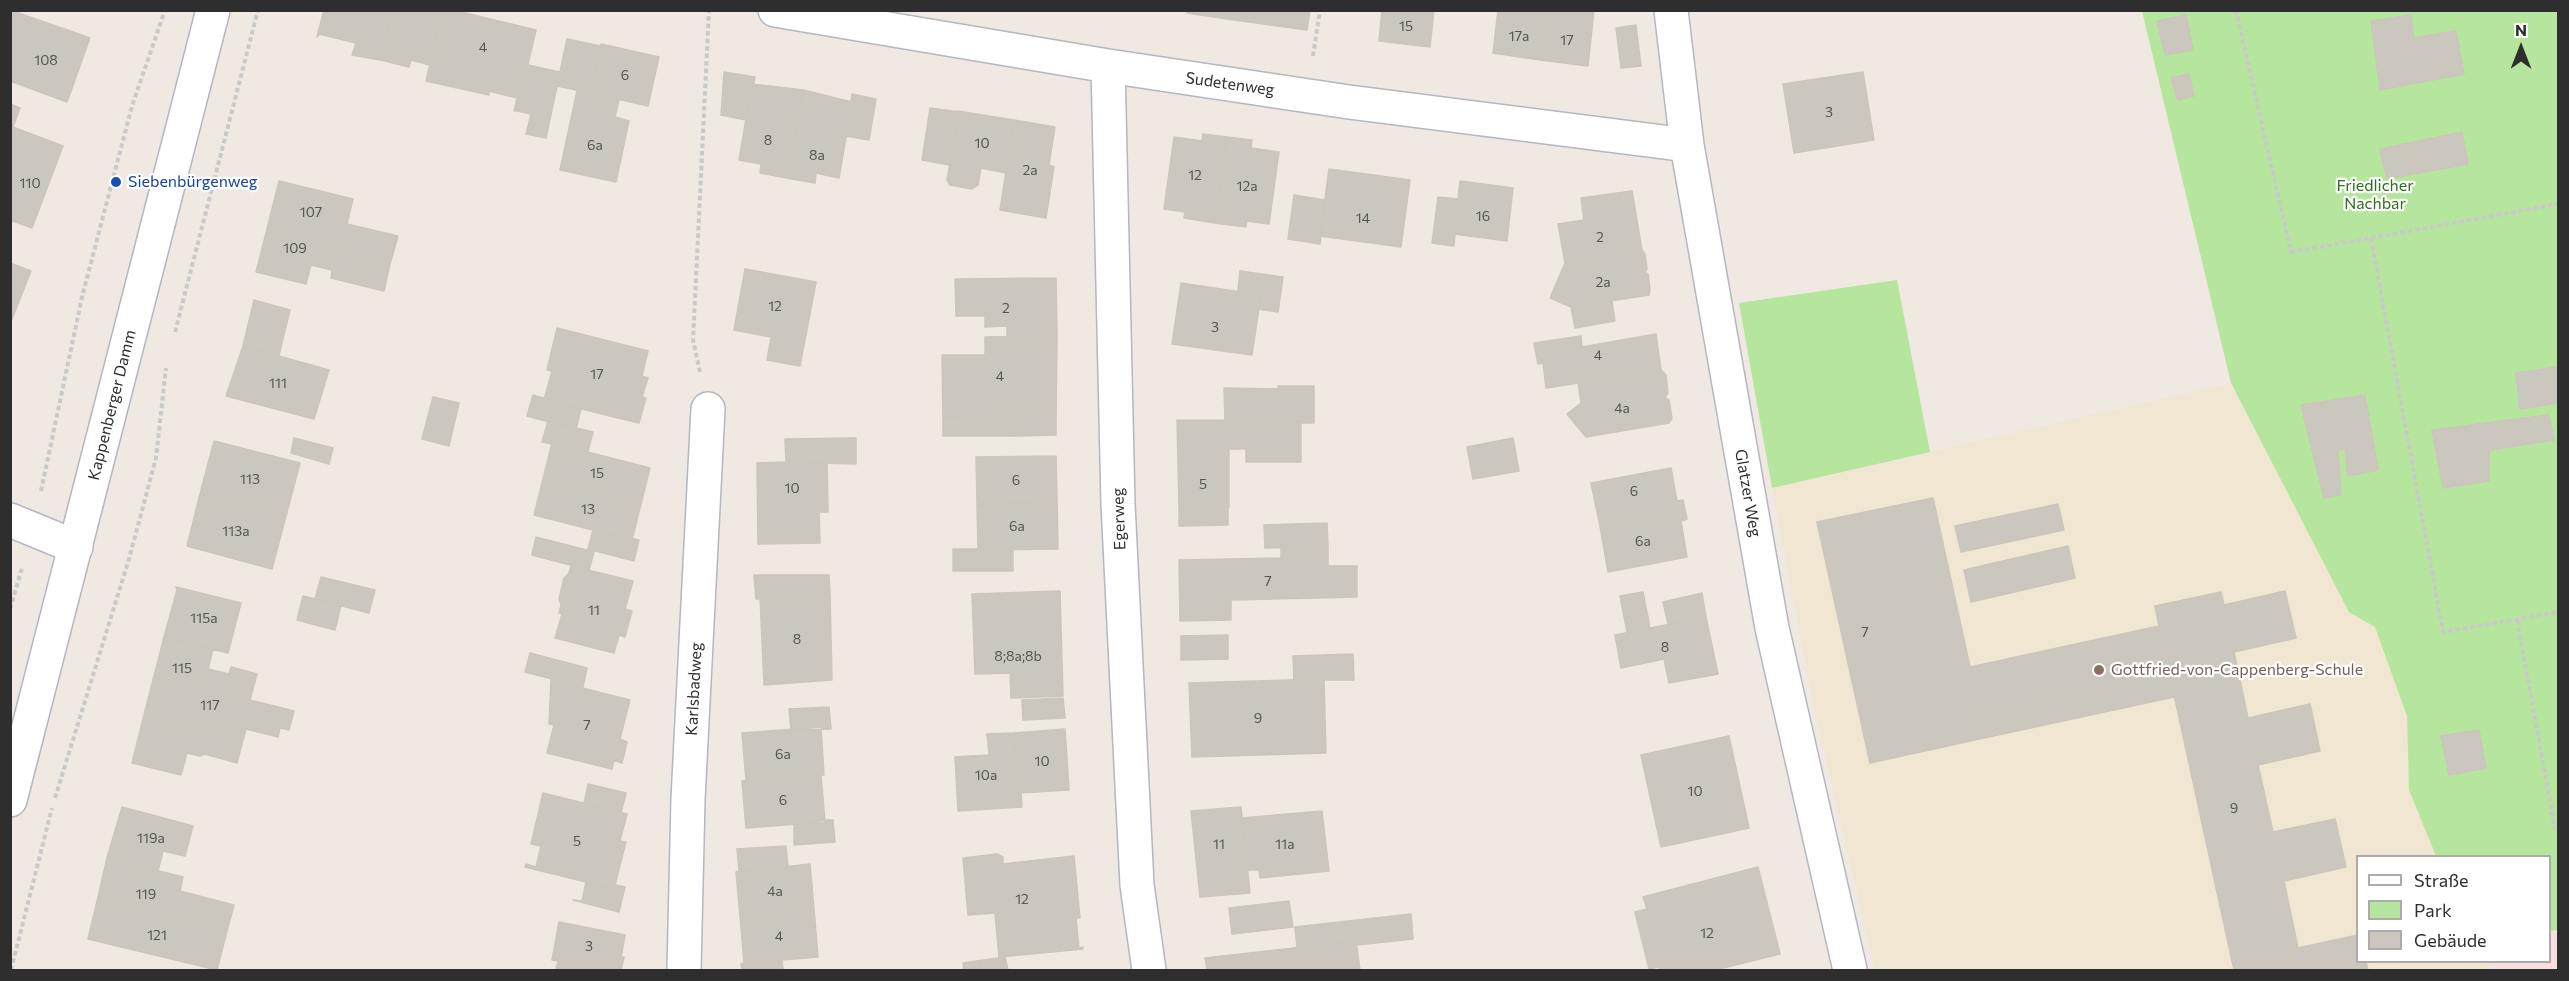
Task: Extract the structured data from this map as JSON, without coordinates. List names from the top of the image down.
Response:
{
  "streets": {
    "street": [
      "Sudetenweg",
      "Kappenberger Damm",
      "Glatzer Weg",
      "Egerweg",
      "Karlsbadweg"
    ]
  },
  "crossings": [
    ["Sudetenweg", "Glatzer Weg"],
    ["Sudetenweg", "Egerweg"]
  ],
  "parks": ["Friedlicher Nachbar"],
  "places": ["Siebenbürgenweg", "Gottfried-von-Cappenberg-Schule"],
  "house_numbers": [
    "15",
    "17a",
    "17",
    "4",
    "108",
    "6",
    "3",
    "8",
    "10",
    "6a",
    "8a",
    "2a",
    "12",
    "110",
    "12a",
    "107",
    "16",
    "14",
    "2",
    "109",
    "2a",
    "12",
    "2",
    "3",
    "4",
    "17",
    "4",
    "111",
    "4a",
    "15",
    "113",
    "6",
    "5",
    "10",
    "6",
    "13",
    "6a",
    "113a",
    "6a",
    "7",
    "11",
    "115a",
    "7",
    "8",
    "8",
    "8;8a;8b",
    "115",
    "117",
    "9",
    "7",
    "6a",
    "10",
    "10a",
    "10",
    "6",
    "9",
    "119a",
    "5",
    "11",
    "11a",
    "4a",
    "119",
    "12",
    "12",
    "121",
    "4",
    "3"
  ],
  "legend": ["Straße", "Park", "Gebäude"],
  "north": "top"
}
